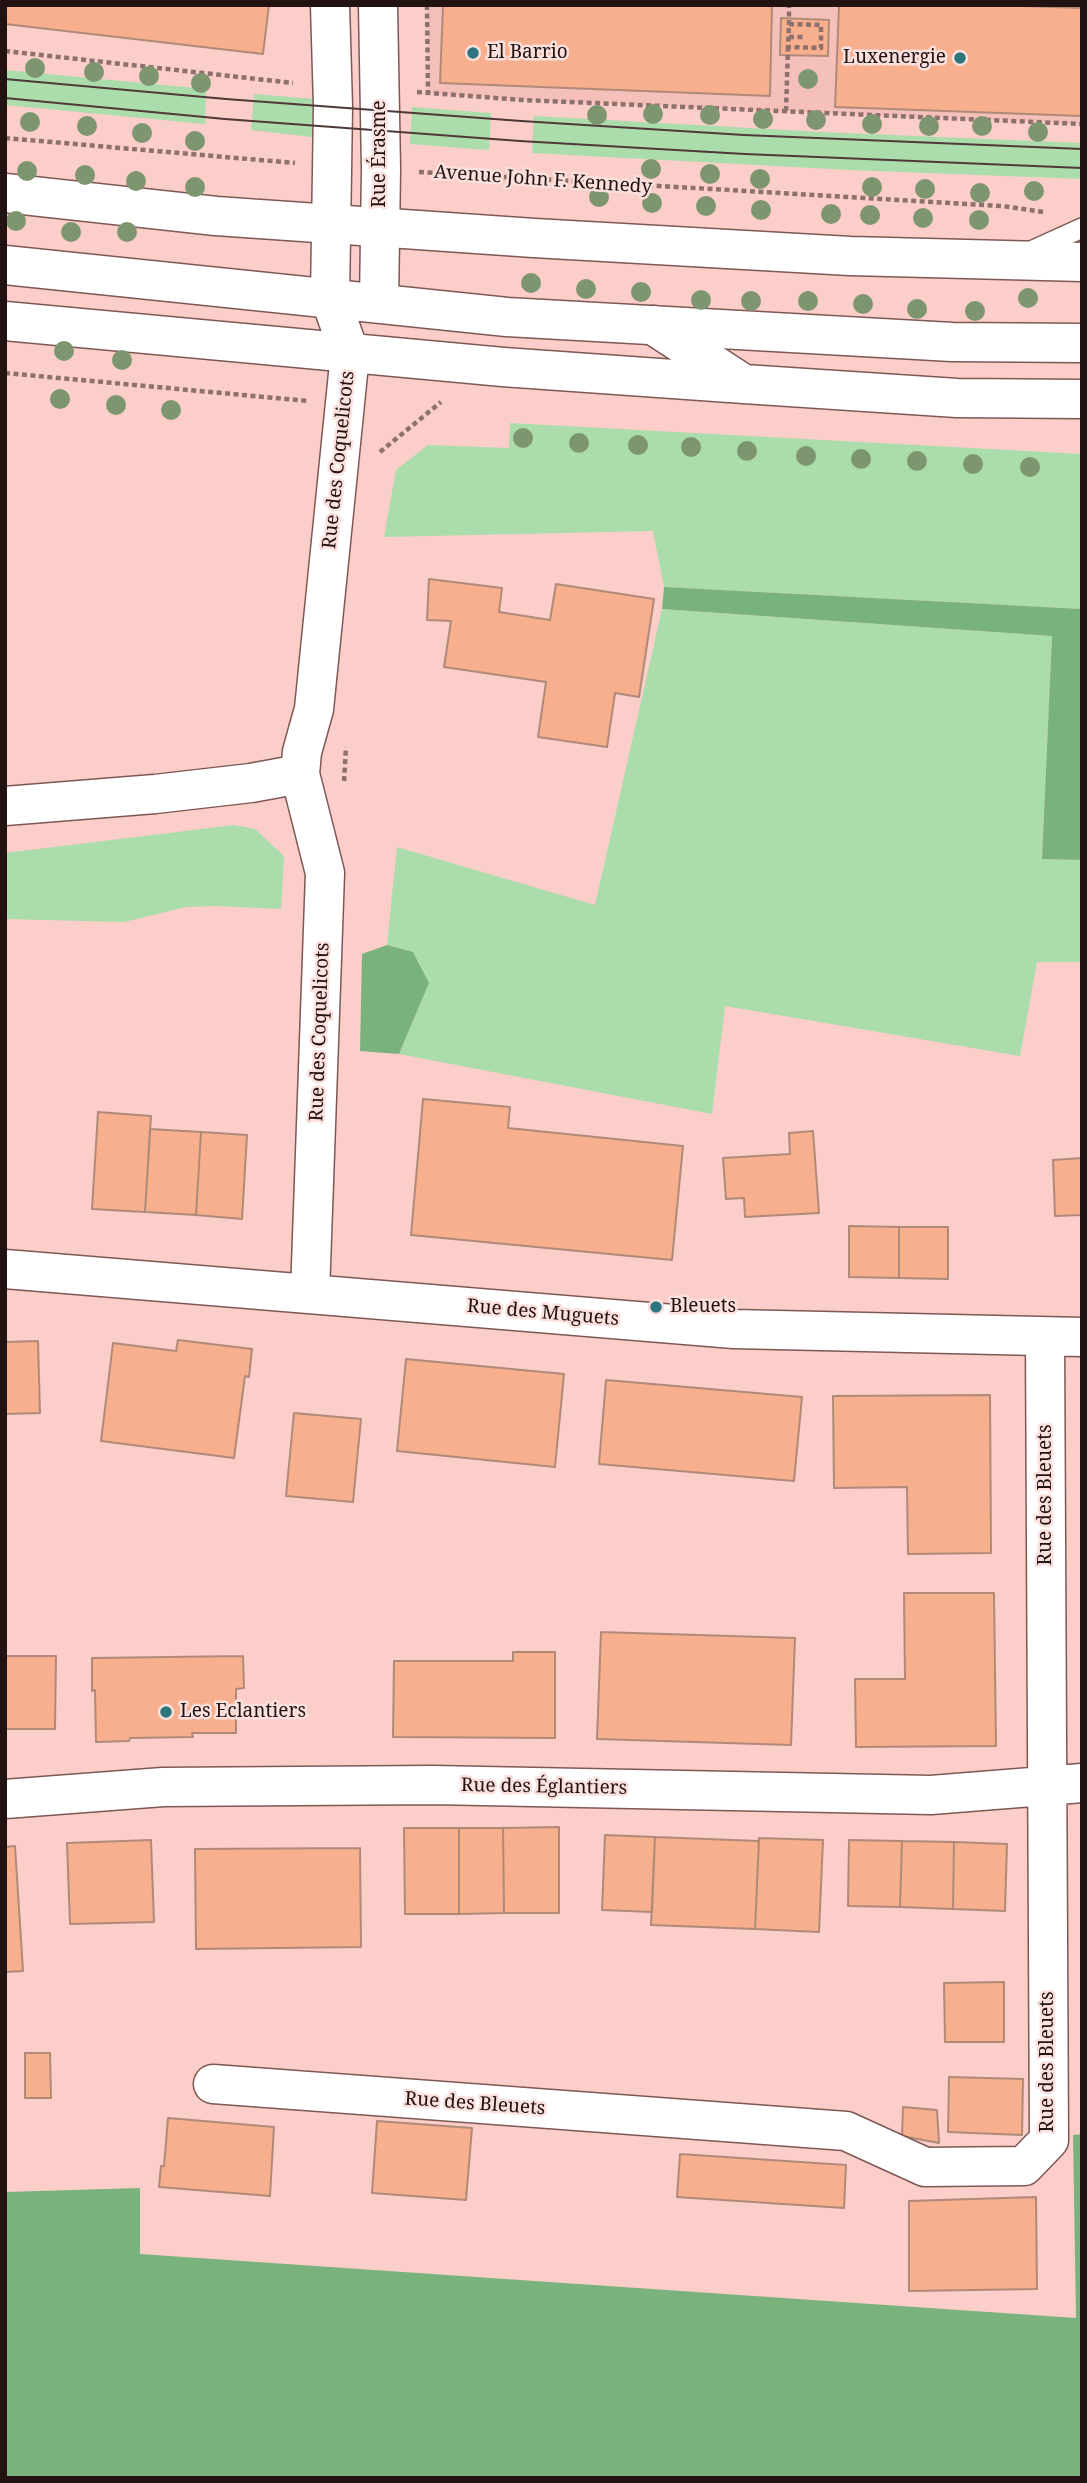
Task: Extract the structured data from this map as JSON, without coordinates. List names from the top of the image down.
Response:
{
  "streets": {
    "street": [
      "Rue Érasme",
      "Rue des Coquelicots",
      "Rue des Muguets",
      "Rue des Bleuets",
      "Rue des Églantiers"
    ],
    "path": ["Avenue John F. Kennedy"]
  },
  "crossings": [
    ["Rue Érasme", "Avenue John F. Kennedy"],
    ["Rue Érasme", "Rue des Coquelicots"],
    ["Rue des Coquelicots", "Rue des Muguets"],
    ["Rue des Muguets", "Rue des Bleuets"],
    ["Rue des Bleuets", "Rue des Églantiers"]
  ],
  "places": [
    "El Barrio",
    "Luxenergie",
    "Bleuets",
    "Les Eclantiers"
  ]
}
